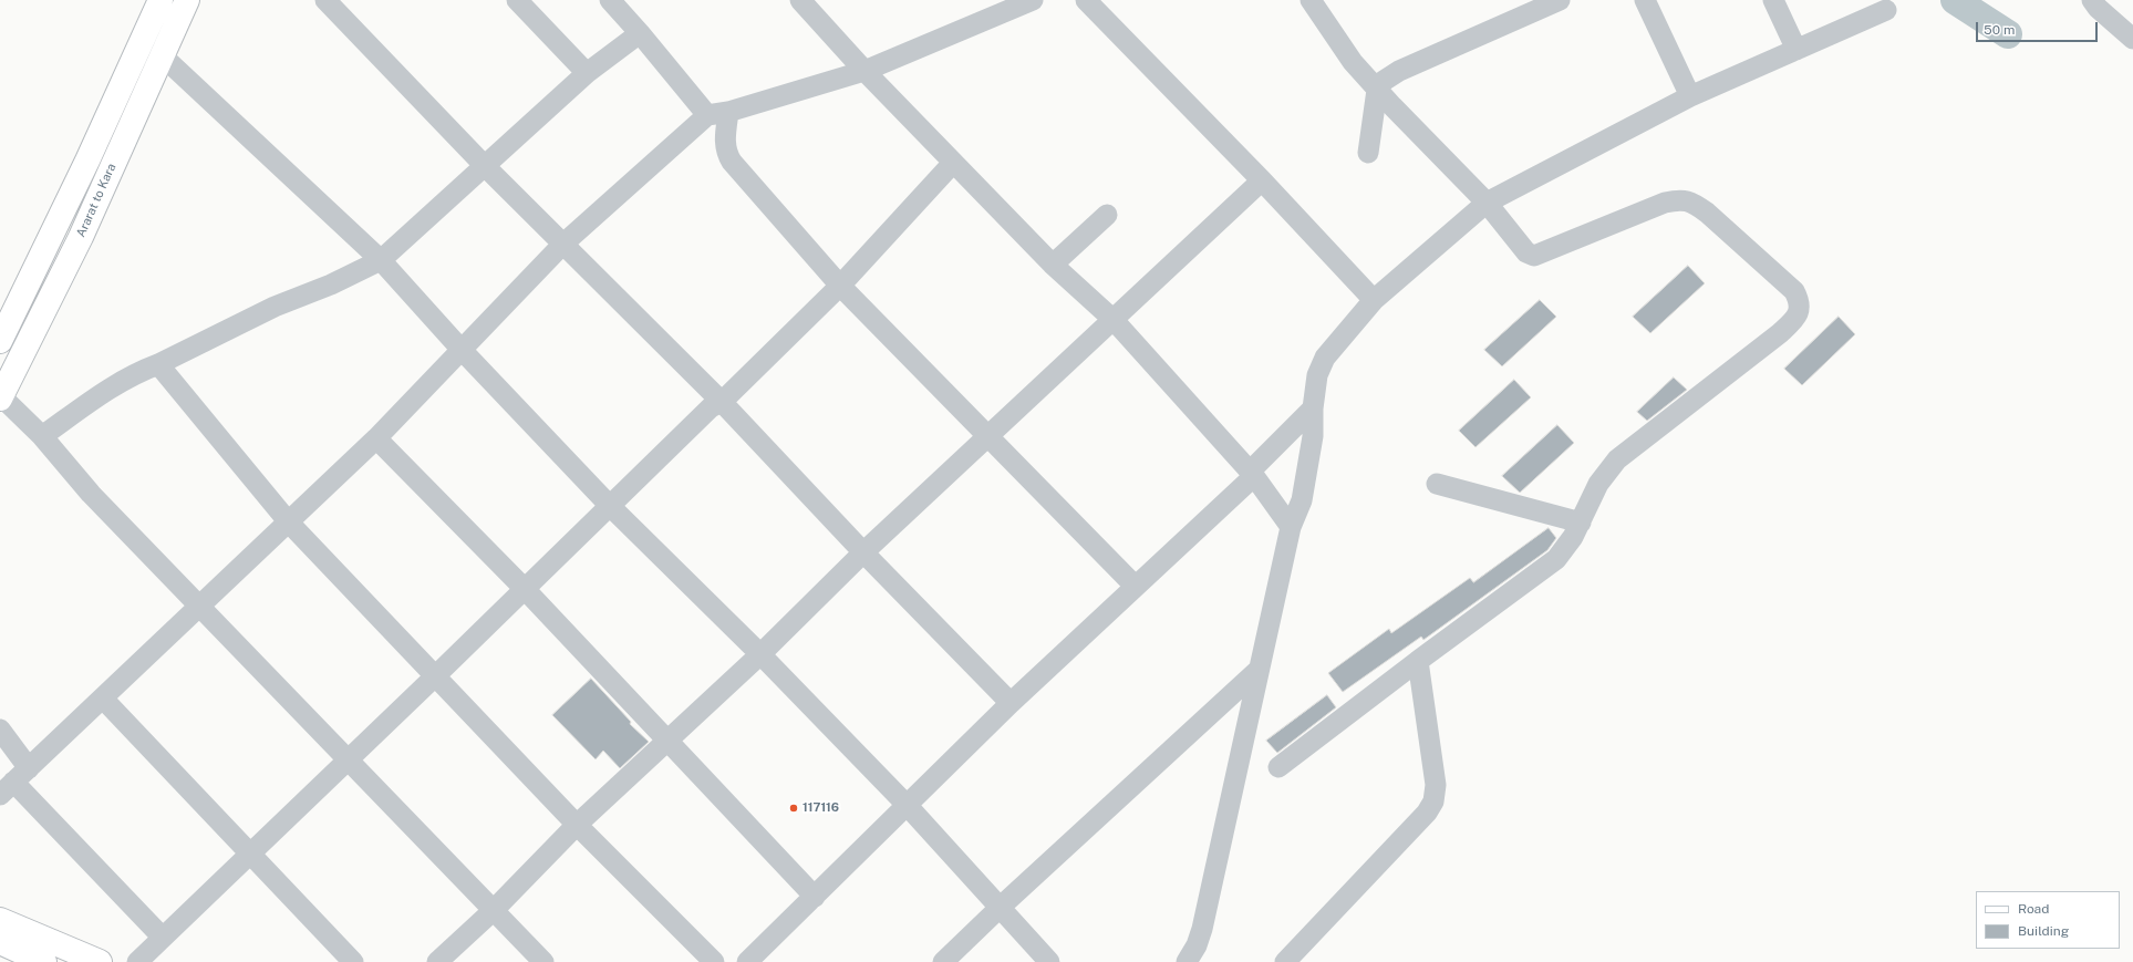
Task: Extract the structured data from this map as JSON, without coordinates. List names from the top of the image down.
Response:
{
  "streets": {
    "main road": ["Ararat to Kara"]
  },
  "places": ["117116"],
  "legend": ["Road", "Building"],
  "scale_bar": "50 m"
}
